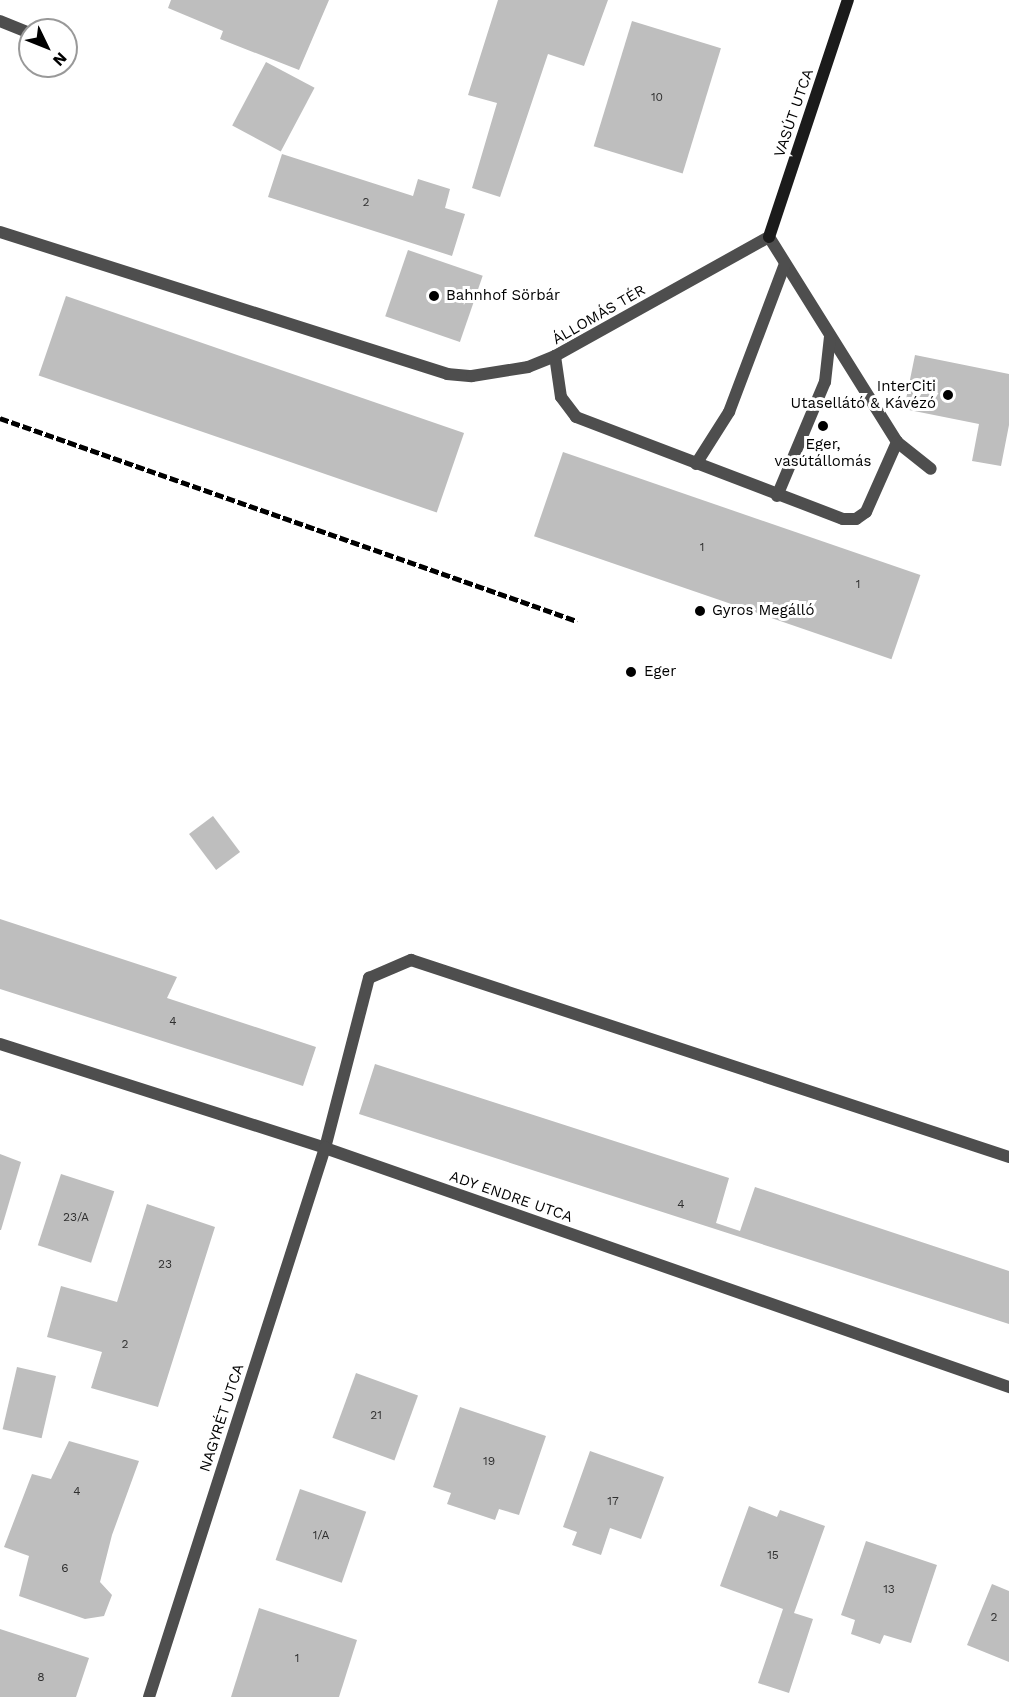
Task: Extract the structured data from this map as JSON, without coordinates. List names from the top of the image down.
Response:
{
  "streets": {
    "street": [
      "VASÚT UTCA",
      "ÁLLOMÁS TÉR",
      "ADY ENDRE UTCA",
      "NAGYRÉT UTCA"
    ]
  },
  "crossings": [
    ["VASÚT UTCA", "ÁLLOMÁS TÉR"],
    ["ADY ENDRE UTCA", "NAGYRÉT UTCA"]
  ],
  "places": [
    "Bahnhof Sörbár",
    "InterCiti Utasellátó & Kávézó",
    "Eger, vasútállomás",
    "Gyros Megálló",
    "Eger"
  ],
  "house_numbers": [
    "10",
    "2",
    "1",
    "1",
    "4",
    "4",
    "23/A",
    "23",
    "2",
    "21",
    "19",
    "4",
    "17",
    "1/A",
    "15",
    "6",
    "13",
    "2",
    "1",
    "8"
  ],
  "north": "bottom right"
}
